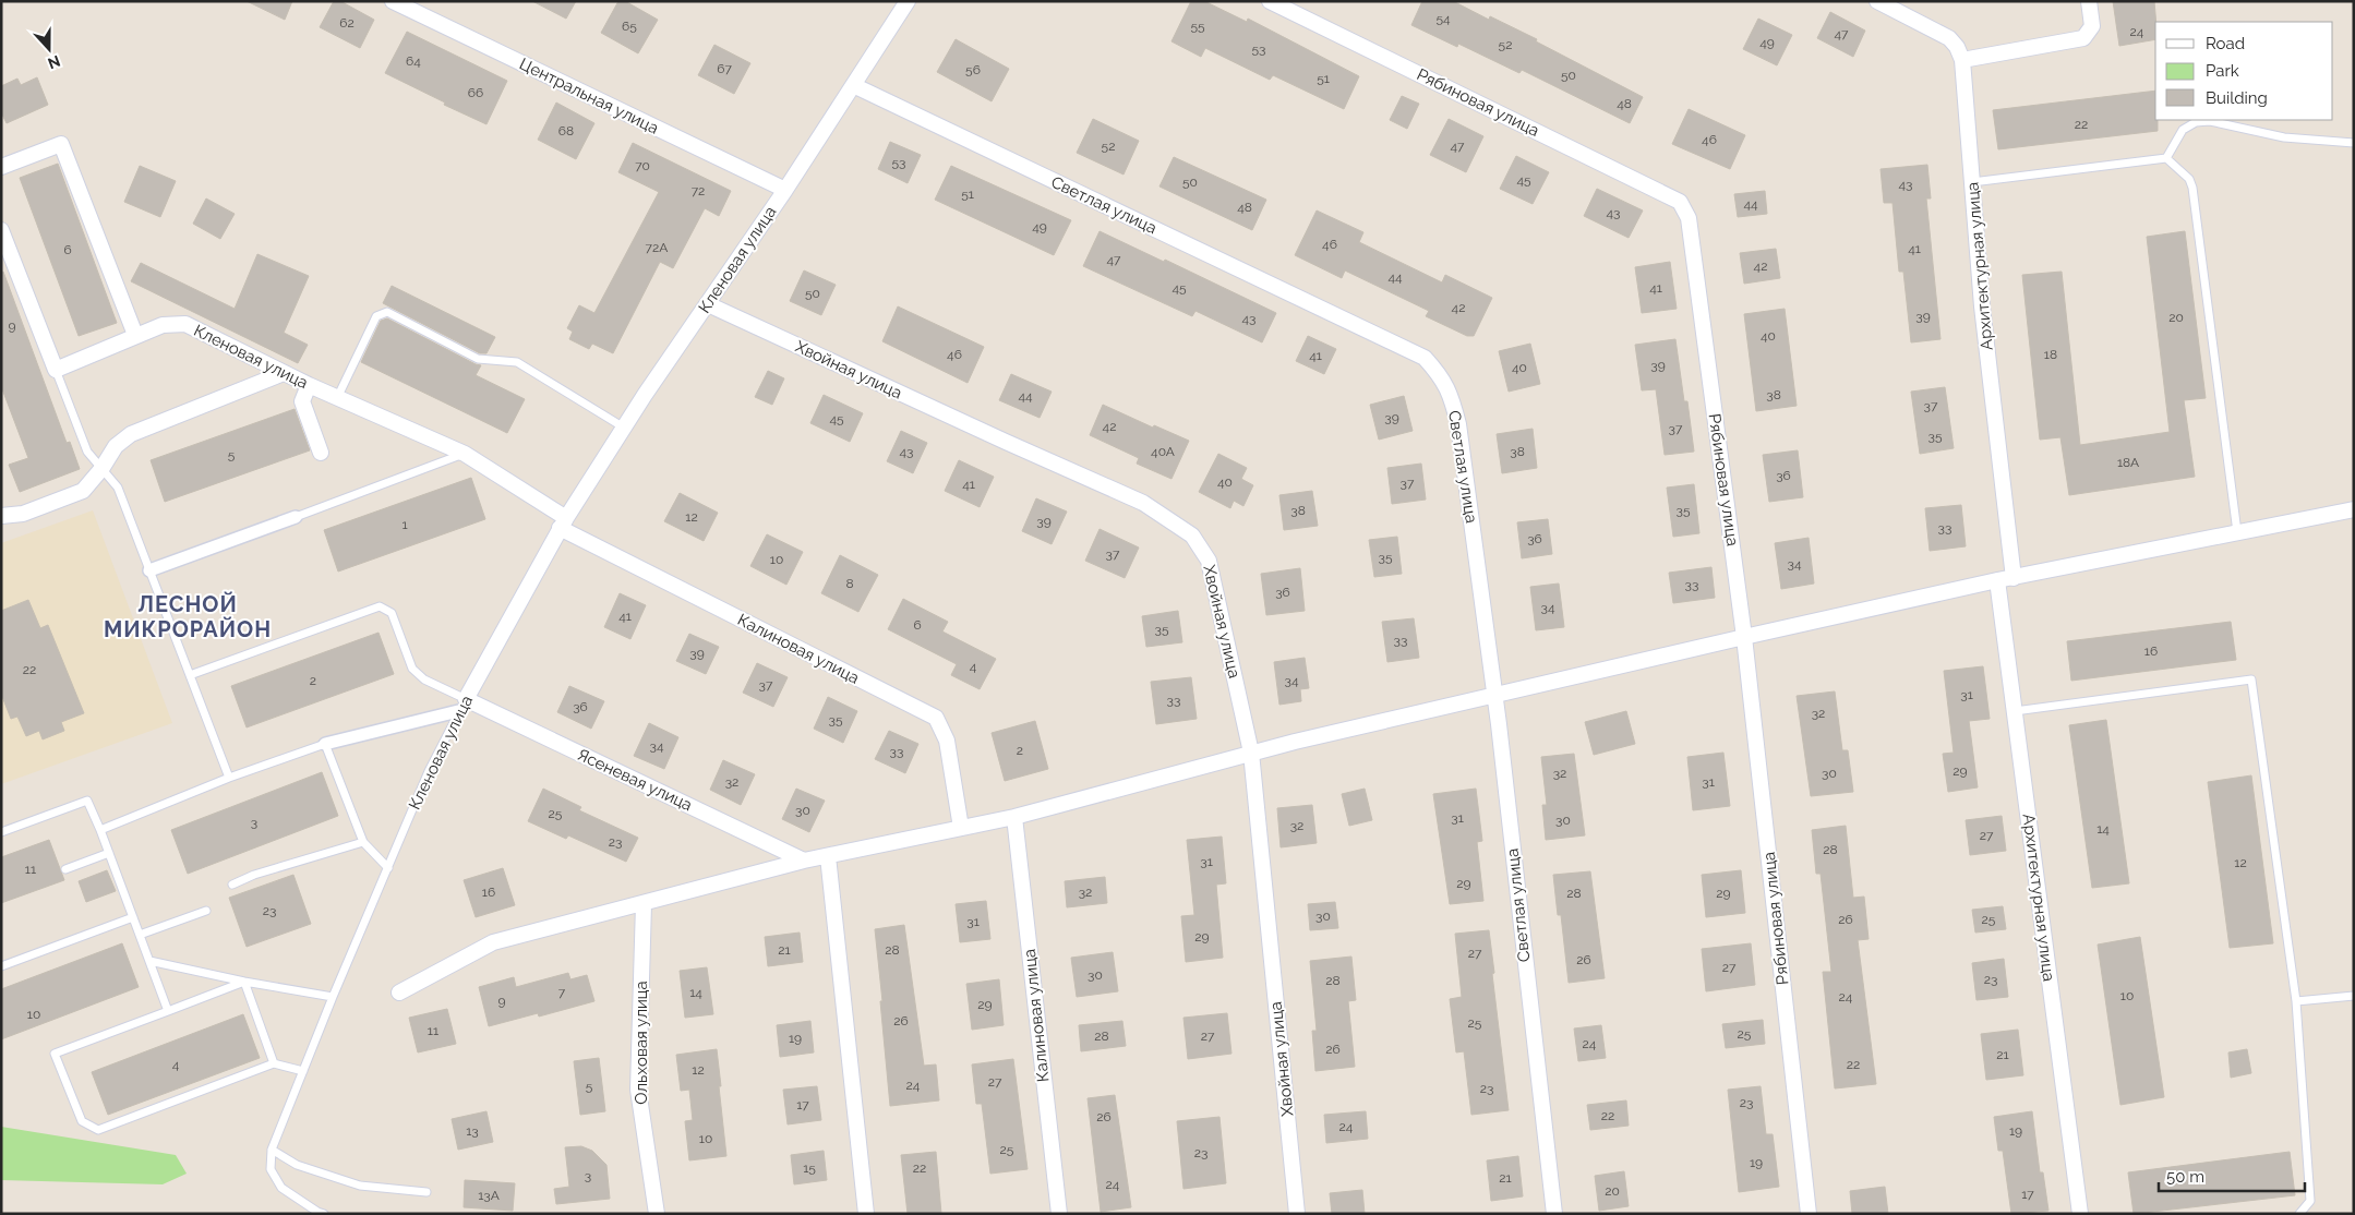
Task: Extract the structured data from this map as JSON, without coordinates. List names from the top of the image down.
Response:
{
  "streets": {
    "street": [
      "Центральная улица",
      "Рябиновая улица",
      "Светлая улица",
      "Кленовая улица",
      "Архитектурная улица",
      "Хвойная улица",
      "Калиновая улица",
      "Ясеневая улица",
      "Ольховая улица"
    ]
  },
  "crossings": [
    ["Центральная улица", "Кленовая улица"],
    ["Светлая улица", "Кленовая улица"],
    ["Кленовая улица", "Хвойная улица"],
    ["Кленовая улица", "Калиновая улица"],
    ["Кленовая улица", "Ясеневая улица"]
  ],
  "districts": ["ЛЕСНОЙ МИКРОРАЙОН"],
  "house_numbers": [
    "54",
    "62",
    "65",
    "55",
    "24",
    "47",
    "49",
    "52",
    "53",
    "64",
    "67",
    "56",
    "50",
    "51",
    "66",
    "48",
    "22",
    "68",
    "46",
    "52",
    "47",
    "53",
    "70",
    "45",
    "50",
    "43",
    "72",
    "51",
    "44",
    "48",
    "43",
    "49",
    "46",
    "72А",
    "41",
    "6",
    "47",
    "42",
    "44",
    "45",
    "41",
    "50",
    "42",
    "39",
    "20",
    "43",
    "9",
    "40",
    "46",
    "18",
    "41",
    "39",
    "40",
    "38",
    "44",
    "37",
    "39",
    "45",
    "42",
    "37",
    "35",
    "43",
    "40А",
    "38",
    "5",
    "18А",
    "36",
    "40",
    "37",
    "41",
    "38",
    "35",
    "12",
    "39",
    "1",
    "33",
    "36",
    "37",
    "35",
    "10",
    "34",
    "8",
    "33",
    "36",
    "34",
    "41",
    "6",
    "35",
    "33",
    "16",
    "39",
    "4",
    "22",
    "2",
    "34",
    "37",
    "31",
    "33",
    "36",
    "32",
    "35",
    "34",
    "2",
    "33",
    "29",
    "32",
    "30",
    "32",
    "31",
    "30",
    "25",
    "31",
    "30",
    "3",
    "32",
    "14",
    "27",
    "23",
    "28",
    "31",
    "12",
    "11",
    "29",
    "16",
    "32",
    "28",
    "29",
    "23",
    "30",
    "26",
    "25",
    "31",
    "29",
    "21",
    "28",
    "27",
    "26",
    "27",
    "30",
    "23",
    "28",
    "7",
    "14",
    "10",
    "24",
    "9",
    "29",
    "10",
    "26",
    "25",
    "11",
    "25",
    "28",
    "27",
    "19",
    "24",
    "26",
    "21",
    "4",
    "22",
    "12",
    "27",
    "24",
    "5",
    "23",
    "23",
    "17",
    "22",
    "26",
    "24",
    "13",
    "19",
    "10",
    "25",
    "23",
    "19",
    "15",
    "22",
    "3",
    "21",
    "24",
    "20",
    "17",
    "13А"
  ],
  "legend": ["Road", "Park", "Building"],
  "scale_bar": "50 m",
  "north": "bottom"
}
